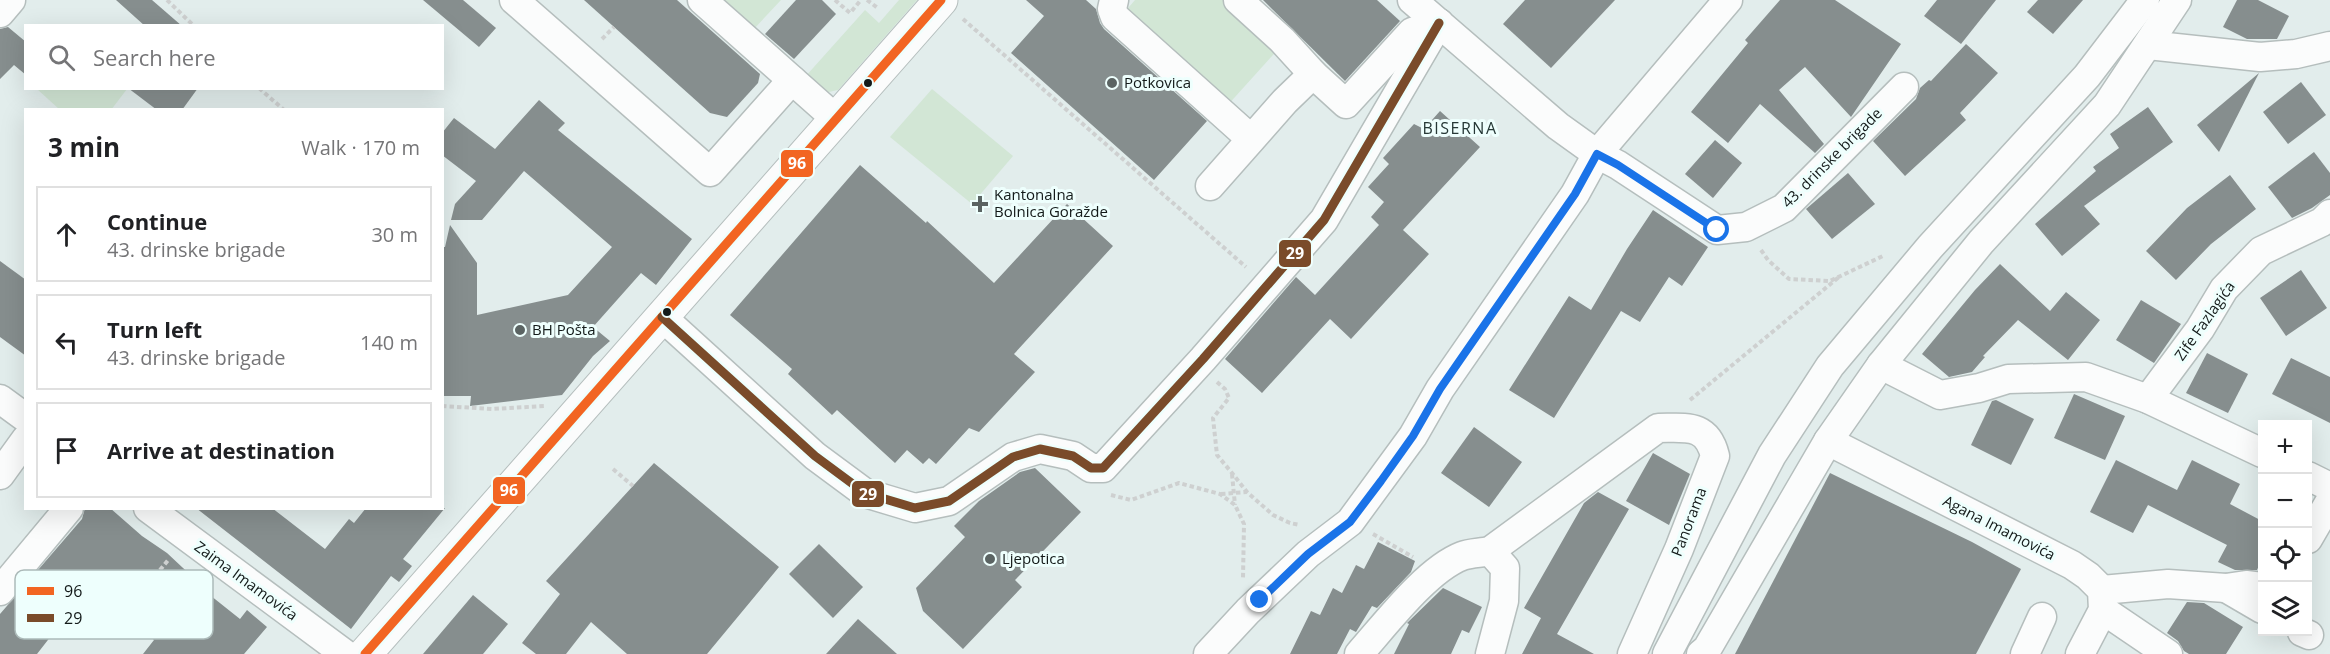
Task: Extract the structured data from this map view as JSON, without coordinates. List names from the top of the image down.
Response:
{
  "streets": {
    "street": [
      "43. drinske brigade",
      "Zife Fazlagića",
      "Panorama",
      "Agana Imamovića",
      "Zaima Imamovića"
    ]
  },
  "districts": ["BISERNA"],
  "places": {
    "other": ["Potkovica", "BH Pošta", "Ljepotica"],
    "health": ["Kantonalna Bolnica Goražde"]
  },
  "lines": ["transit line 96", "transit line 29"],
  "legend": ["96", "29"],
  "page": {
    "search": "Search here",
    "heading": ["3 min", "Walk · 170 m"],
    "list": [
      ["Continue", "43. drinske brigade", "30 m"],
      ["Turn left", "43. drinske brigade", "140 m"],
      "Arrive at destination"
    ],
    "map_buttons": ["+", "−"]
  }
}
